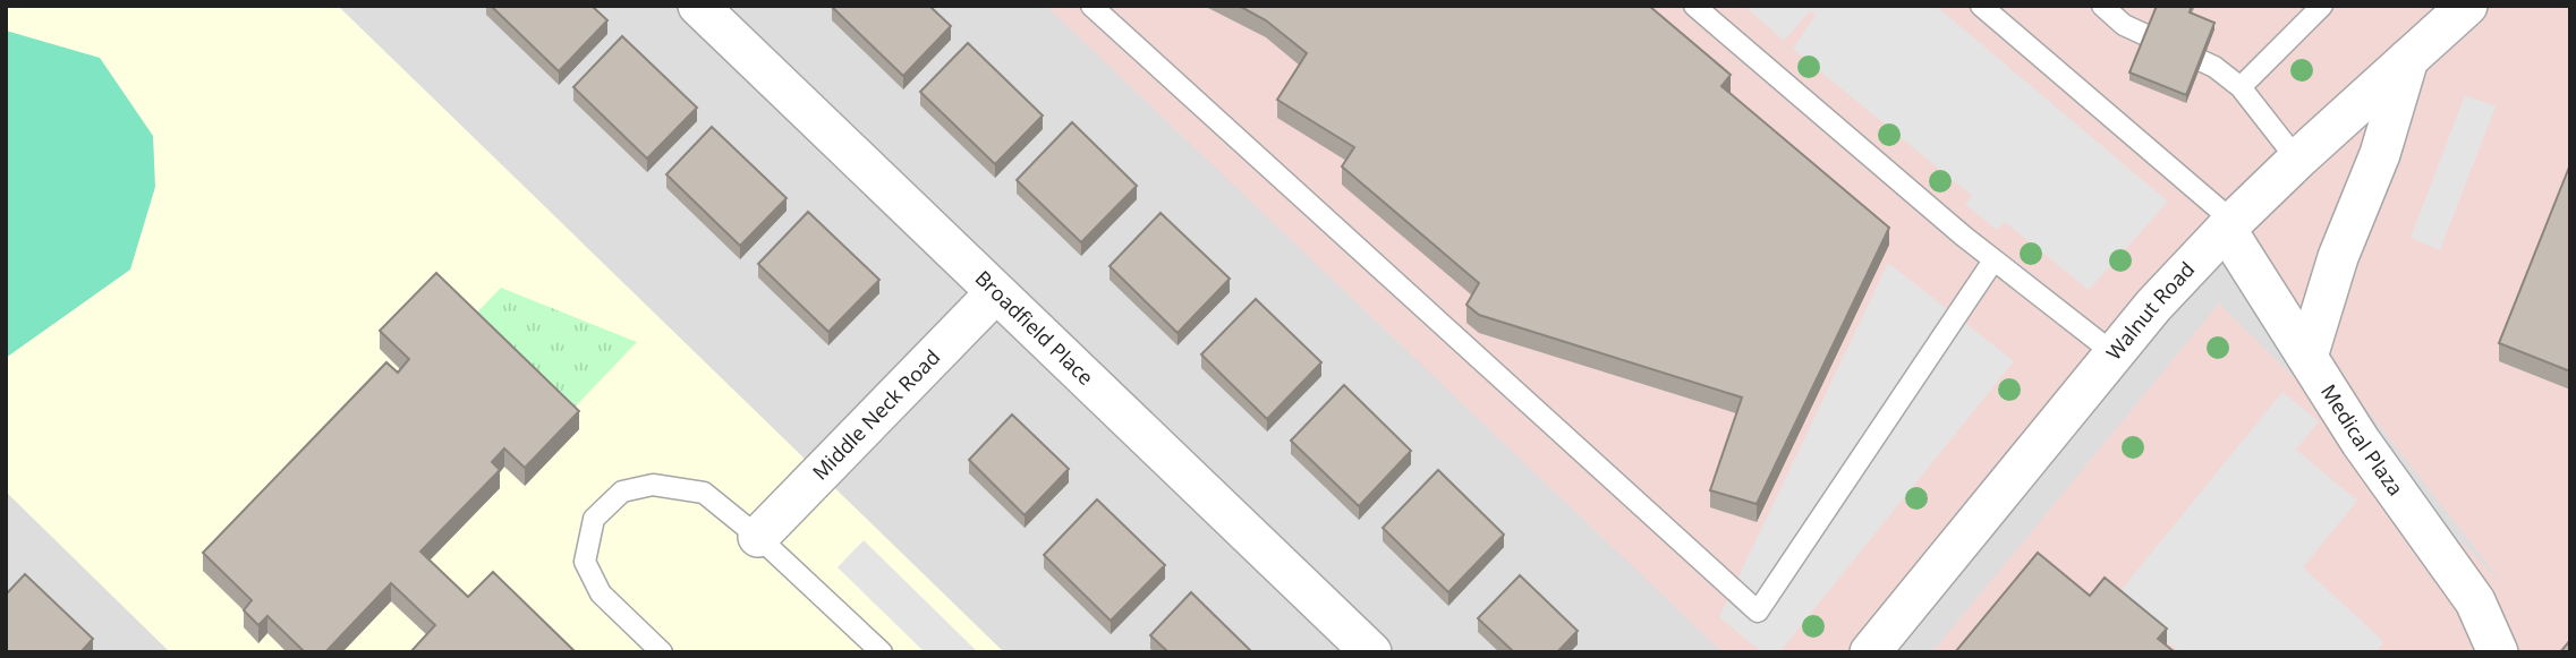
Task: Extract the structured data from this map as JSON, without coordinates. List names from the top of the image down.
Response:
{
  "streets": {
    "street": [
      "Walnut Road",
      "Broadfield Place",
      "Middle Neck Road",
      "Medical Plaza"
    ]
  },
  "crossings": [
    ["Walnut Road", "Medical Plaza"],
    ["Broadfield Place", "Middle Neck Road"]
  ]
}
